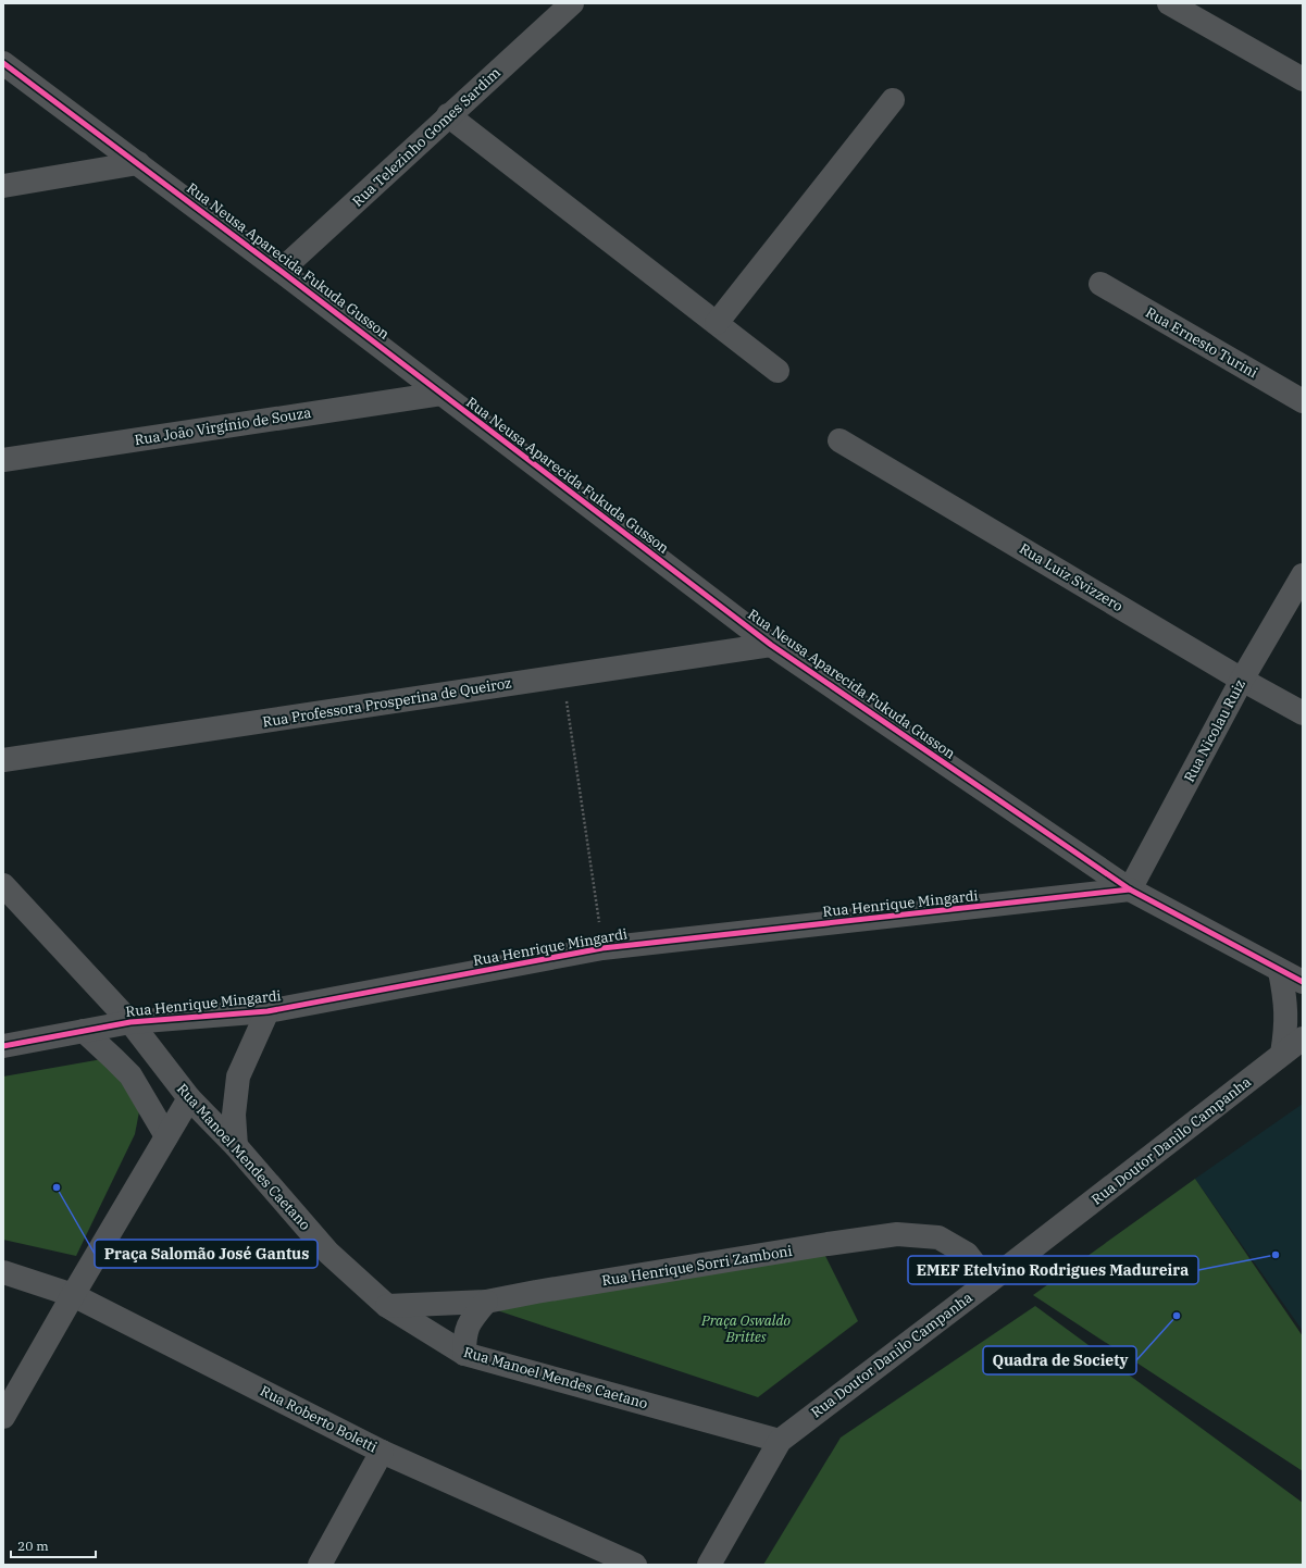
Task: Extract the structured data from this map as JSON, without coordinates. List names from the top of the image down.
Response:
{
  "streets": {
    "street": [
      "Rua Telezinho Gomes Sardim",
      "Rua Neusa Aparecida Fukuda Gusson",
      "Rua Ernesto Turini",
      "Rua João Virgínio de Souza",
      "Rua Luiz Svizzero",
      "Rua Professora Prosperina de Queiroz",
      "Rua Nicolau Ruiz",
      "Rua Henrique Mingardi",
      "Rua Doutor Danilo Campanha",
      "Rua Manoel Mendes Caetano",
      "Rua Henrique Sorri Zamboni",
      "Rua Roberto Boletti"
    ]
  },
  "crossings": [
    ["Rua Telezinho Gomes Sardim", "Rua Neusa Aparecida Fukuda Gusson"],
    ["Rua Neusa Aparecida Fukuda Gusson", "Rua João Virgínio de Souza"],
    ["Rua Neusa Aparecida Fukuda Gusson", "Rua Professora Prosperina de Queiroz"],
    ["Rua Neusa Aparecida Fukuda Gusson", "Rua Nicolau Ruiz"],
    ["Rua Neusa Aparecida Fukuda Gusson", "Rua Henrique Mingardi"],
    ["Rua Luiz Svizzero", "Rua Nicolau Ruiz"],
    ["Rua Nicolau Ruiz", "Rua Henrique Mingardi"],
    ["Rua Henrique Mingardi", "Rua Manoel Mendes Caetano"],
    ["Rua Doutor Danilo Campanha", "Rua Manoel Mendes Caetano"],
    ["Rua Doutor Danilo Campanha", "Rua Henrique Sorri Zamboni"],
    ["Rua Manoel Mendes Caetano", "Rua Henrique Sorri Zamboni"]
  ],
  "parks": ["Praça Oswaldo Brittes"],
  "places": ["Praça Salomão José Gantus", "EMEF Etelvino Rodrigues Madureira", "Quadra de Society"],
  "scale_bar": "20 m"
}
